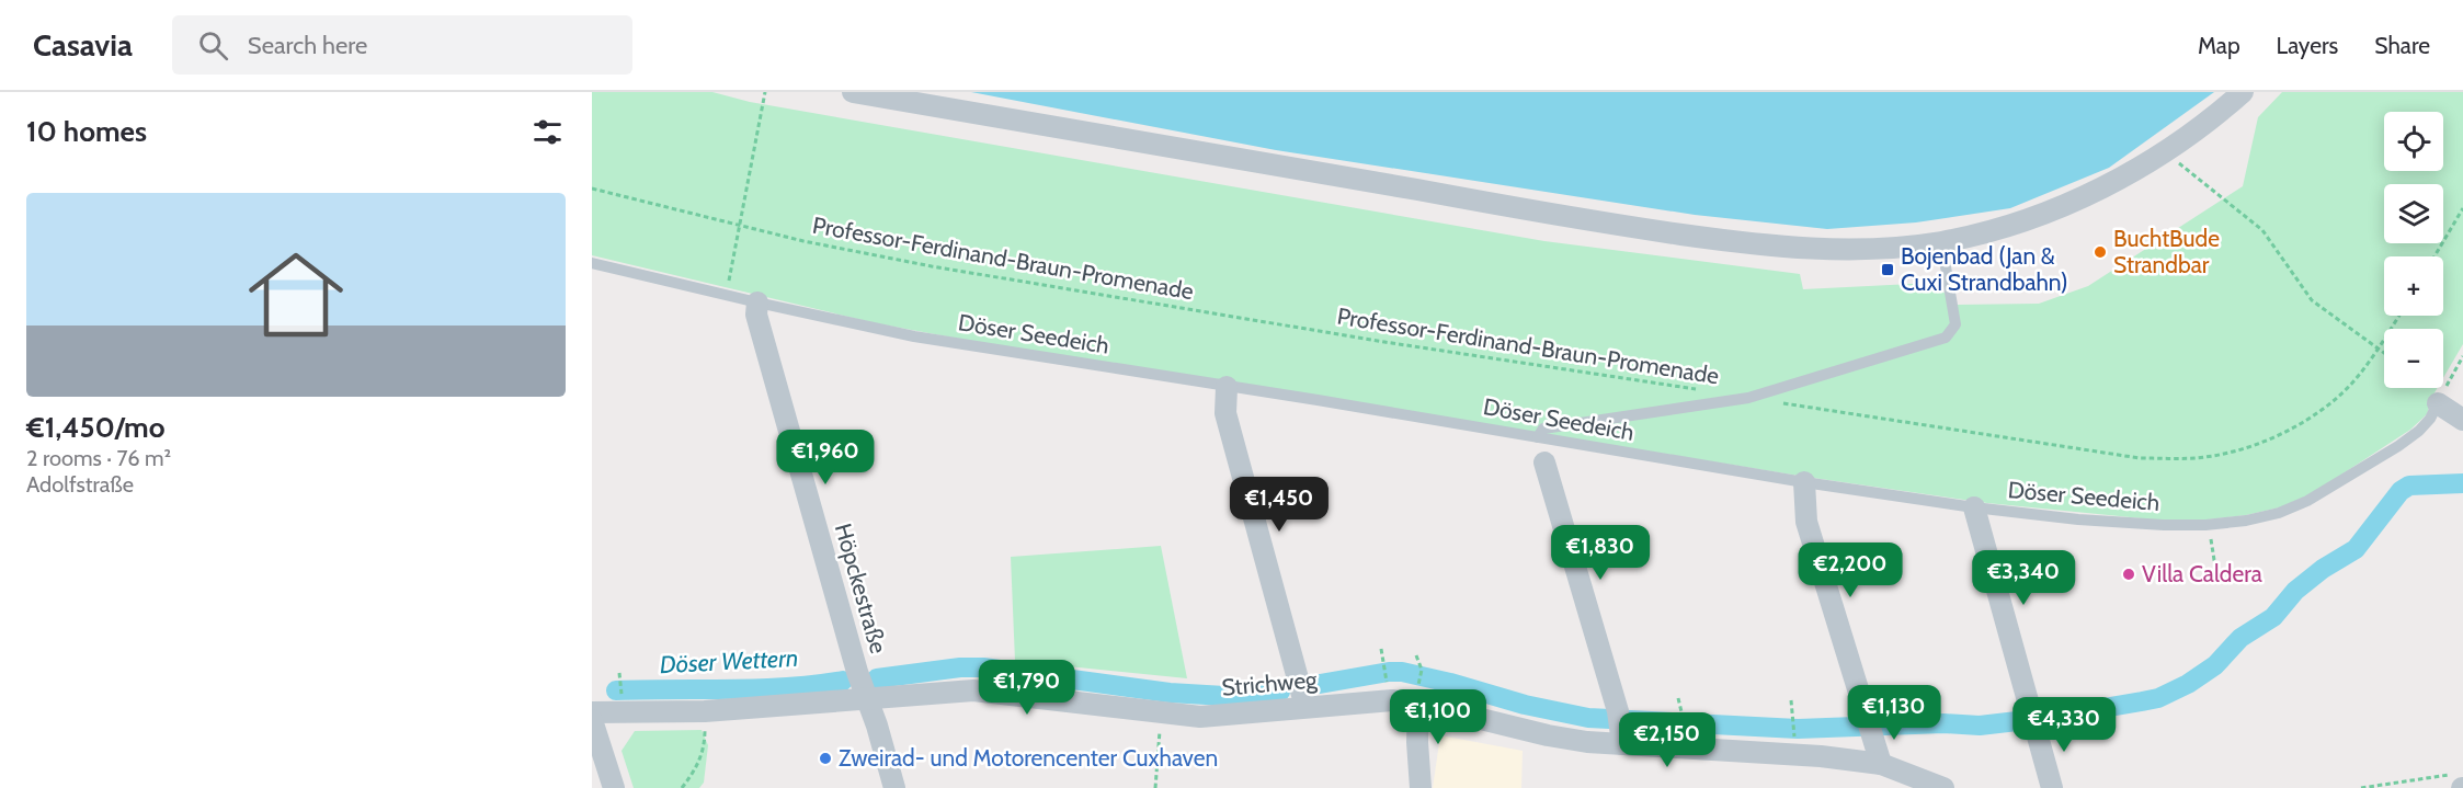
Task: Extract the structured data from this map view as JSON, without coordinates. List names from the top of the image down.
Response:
{
  "streets": {
    "street": ["Höpckestraße", "Strichweg"],
    "lane": ["Döser Seedeich"],
    "path": ["Professor-Ferdinand-Braun-Promenade"]
  },
  "crossings": [
    ["Döser Seedeich", "Höpckestraße"],
    ["Höpckestraße", "Strichweg"]
  ],
  "water": ["Döser Wettern"],
  "places": {
    "other": ["BuchtBude Strandbar", "Villa Caldera", "Zweirad- und Motorencenter Cuxhaven"],
    "transit": ["Bojenbad (Jan & Cuxi Strandbahn)"]
  },
  "page": {
    "header": "Casavia",
    "search": "Search here",
    "nav": ["Map", "Layers", "Share"],
    "heading": "10 homes",
    "map_buttons": ["+", "−"],
    "list": [
      {
        "name": "€1,450/mo",
        "note": "2 rooms · 76 m² · Adolfstraße"
      }
    ],
    "price": [
      "€1,960",
      "€1,450",
      "€1,830",
      "€2,200",
      "€3,340",
      "€1,790",
      "€1,130",
      "€1,100",
      "€4,330",
      "€2,150"
    ]
  }
}
